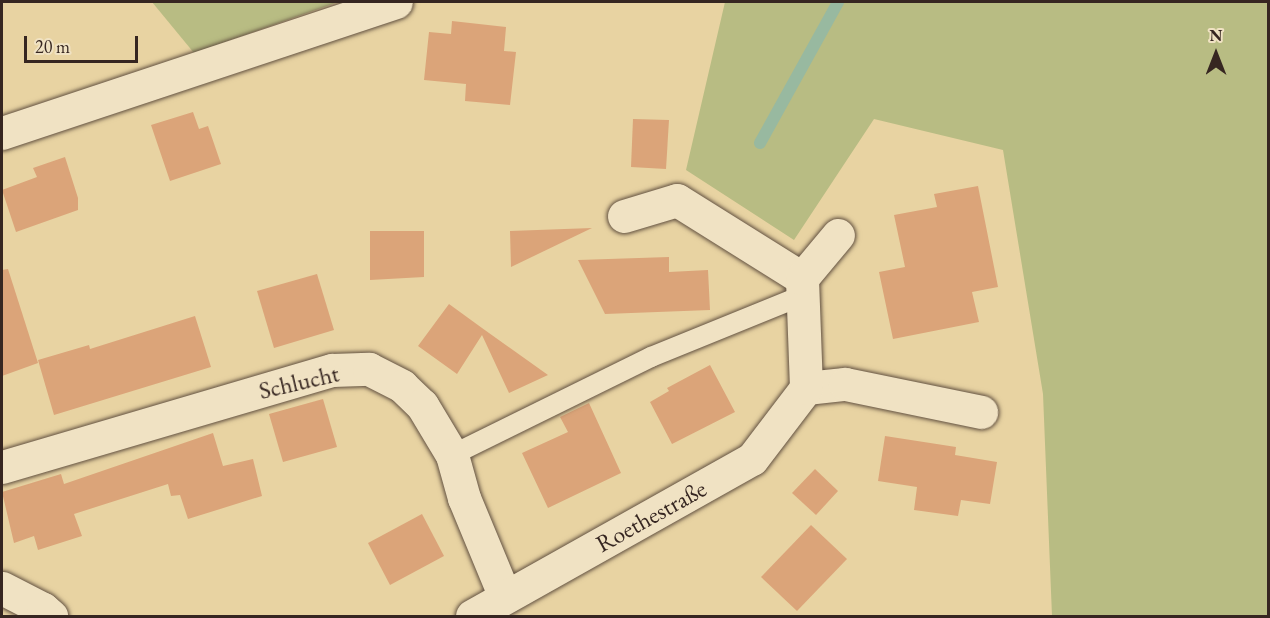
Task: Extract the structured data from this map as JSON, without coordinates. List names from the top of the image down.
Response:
{
  "streets": {
    "street": ["Schlucht", "Roethestraße"]
  },
  "crossings": [
    ["Schlucht", "Roethestraße"]
  ],
  "scale_bar": "20 m",
  "north": "top"
}
